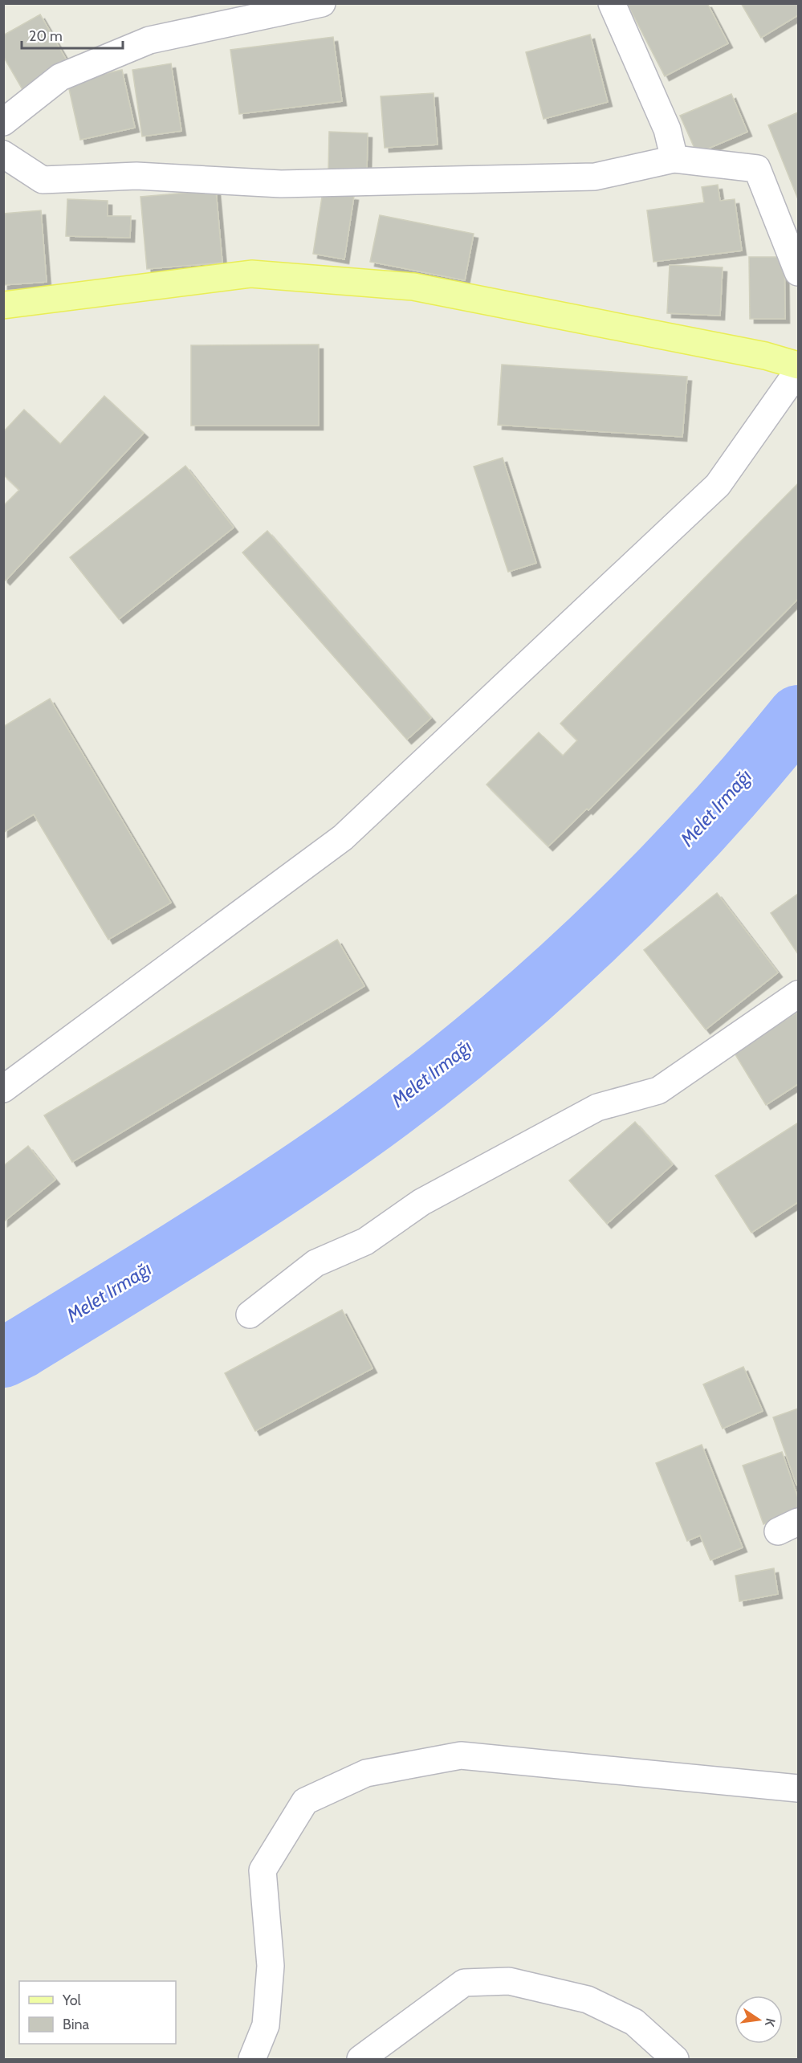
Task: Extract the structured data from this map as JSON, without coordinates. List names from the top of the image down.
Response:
{
  "water": ["Melet Irmağı"],
  "legend": ["Yol", "Bina"],
  "scale_bar": "20 m",
  "north": "right"
}
